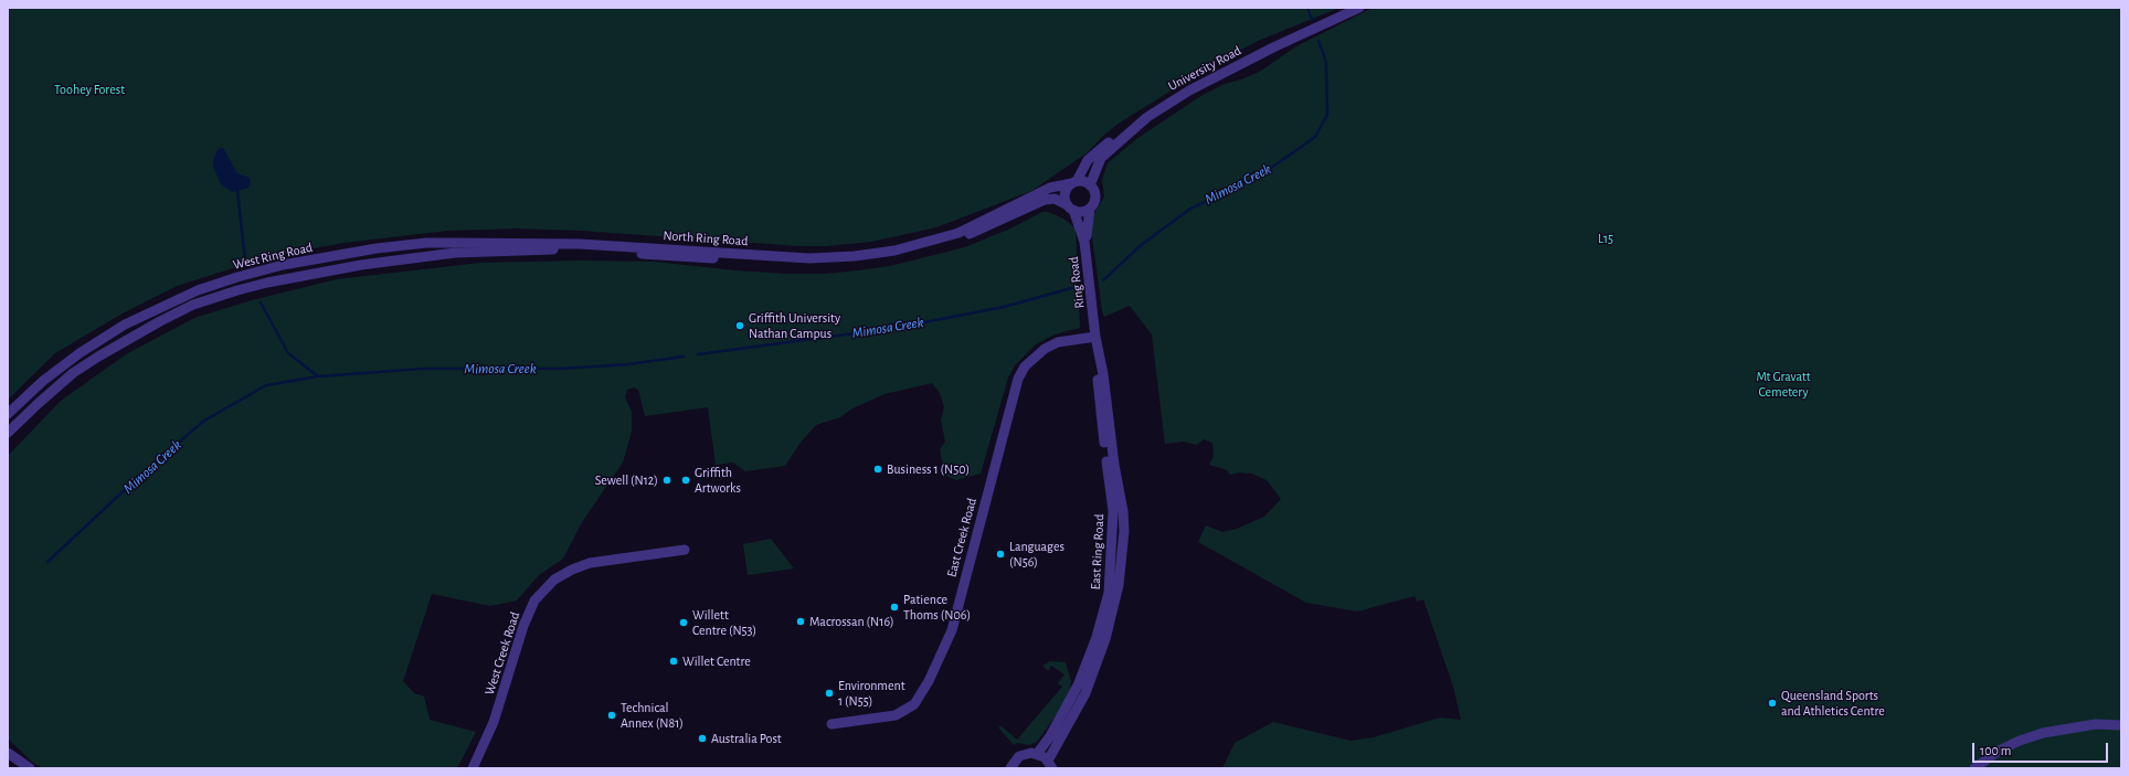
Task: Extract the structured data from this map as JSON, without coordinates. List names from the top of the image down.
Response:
{
  "streets": {
    "street": [
      "University Road",
      "North Ring Road",
      "West Ring Road",
      "Ring Road",
      "East Creek Road",
      "East Ring Road",
      "West Creek Road"
    ]
  },
  "crossings": [
    ["University Road", "North Ring Road"],
    ["University Road", "Ring Road"],
    ["North Ring Road", "West Ring Road"],
    ["North Ring Road", "Ring Road"],
    ["Ring Road", "East Creek Road"],
    ["Ring Road", "East Ring Road"],
    ["East Creek Road", "East Ring Road"]
  ],
  "water": ["Mimosa Creek"],
  "parks": ["Toohey Forest", "L15", "Mt Gravatt Cemetery"],
  "places": [
    "Griffith University Nathan Campus",
    "Business 1 (N50)",
    "Sewell (N12)",
    "Griffith Artworks",
    "Languages (N56)",
    "Patience Thoms (N06)",
    "Macrossan (N16)",
    "Willett Centre (N53)",
    "Willet Centre",
    "Environment 1 (N55)",
    "Queensland Sports and Athletics Centre",
    "Technical Annex (N81)",
    "Australia Post"
  ],
  "scale_bar": "100 m"
}
